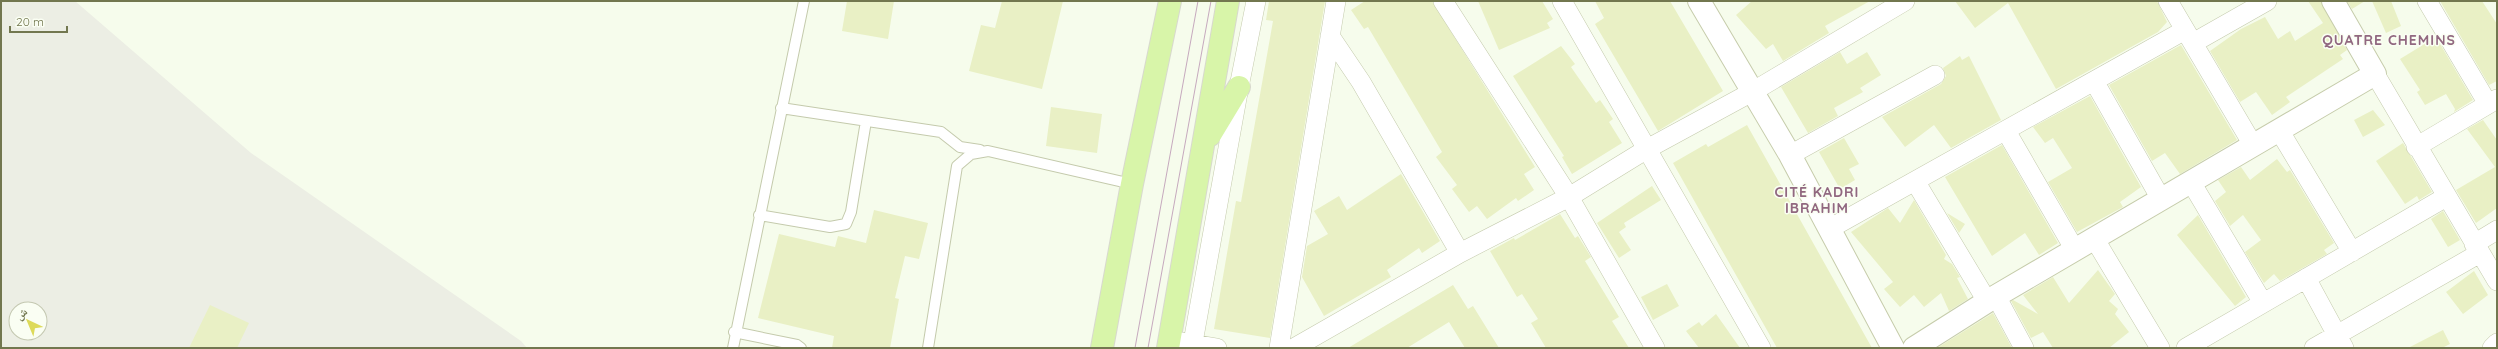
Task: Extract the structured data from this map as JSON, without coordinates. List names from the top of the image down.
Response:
{
  "districts": ["QUATRE CHEMINS", "CITÉ KADRI IBRAHIM"],
  "scale_bar": "20 m",
  "north": "top left"
}
